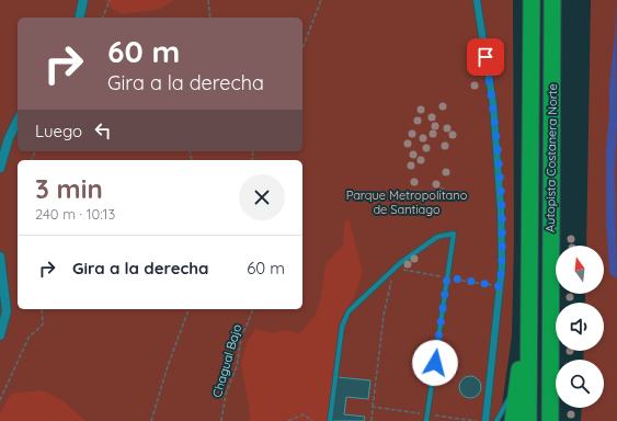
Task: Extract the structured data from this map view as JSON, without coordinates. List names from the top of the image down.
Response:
{
  "streets": {
    "highway": ["Autopista Costanera Norte"],
    "path": ["Chagual Bajo"]
  },
  "parks": ["Parque Metropolitano de Santiago"],
  "north": "top",
  "page": {
    "turn": ["60 m", "Gira a la derecha"],
    "then": "Luego",
    "heading": ["3 min", "240 m · 10:13"],
    "list": [
      {
        "name": "Gira a la derecha",
        "value": "60 m"
      }
    ]
  }
}
